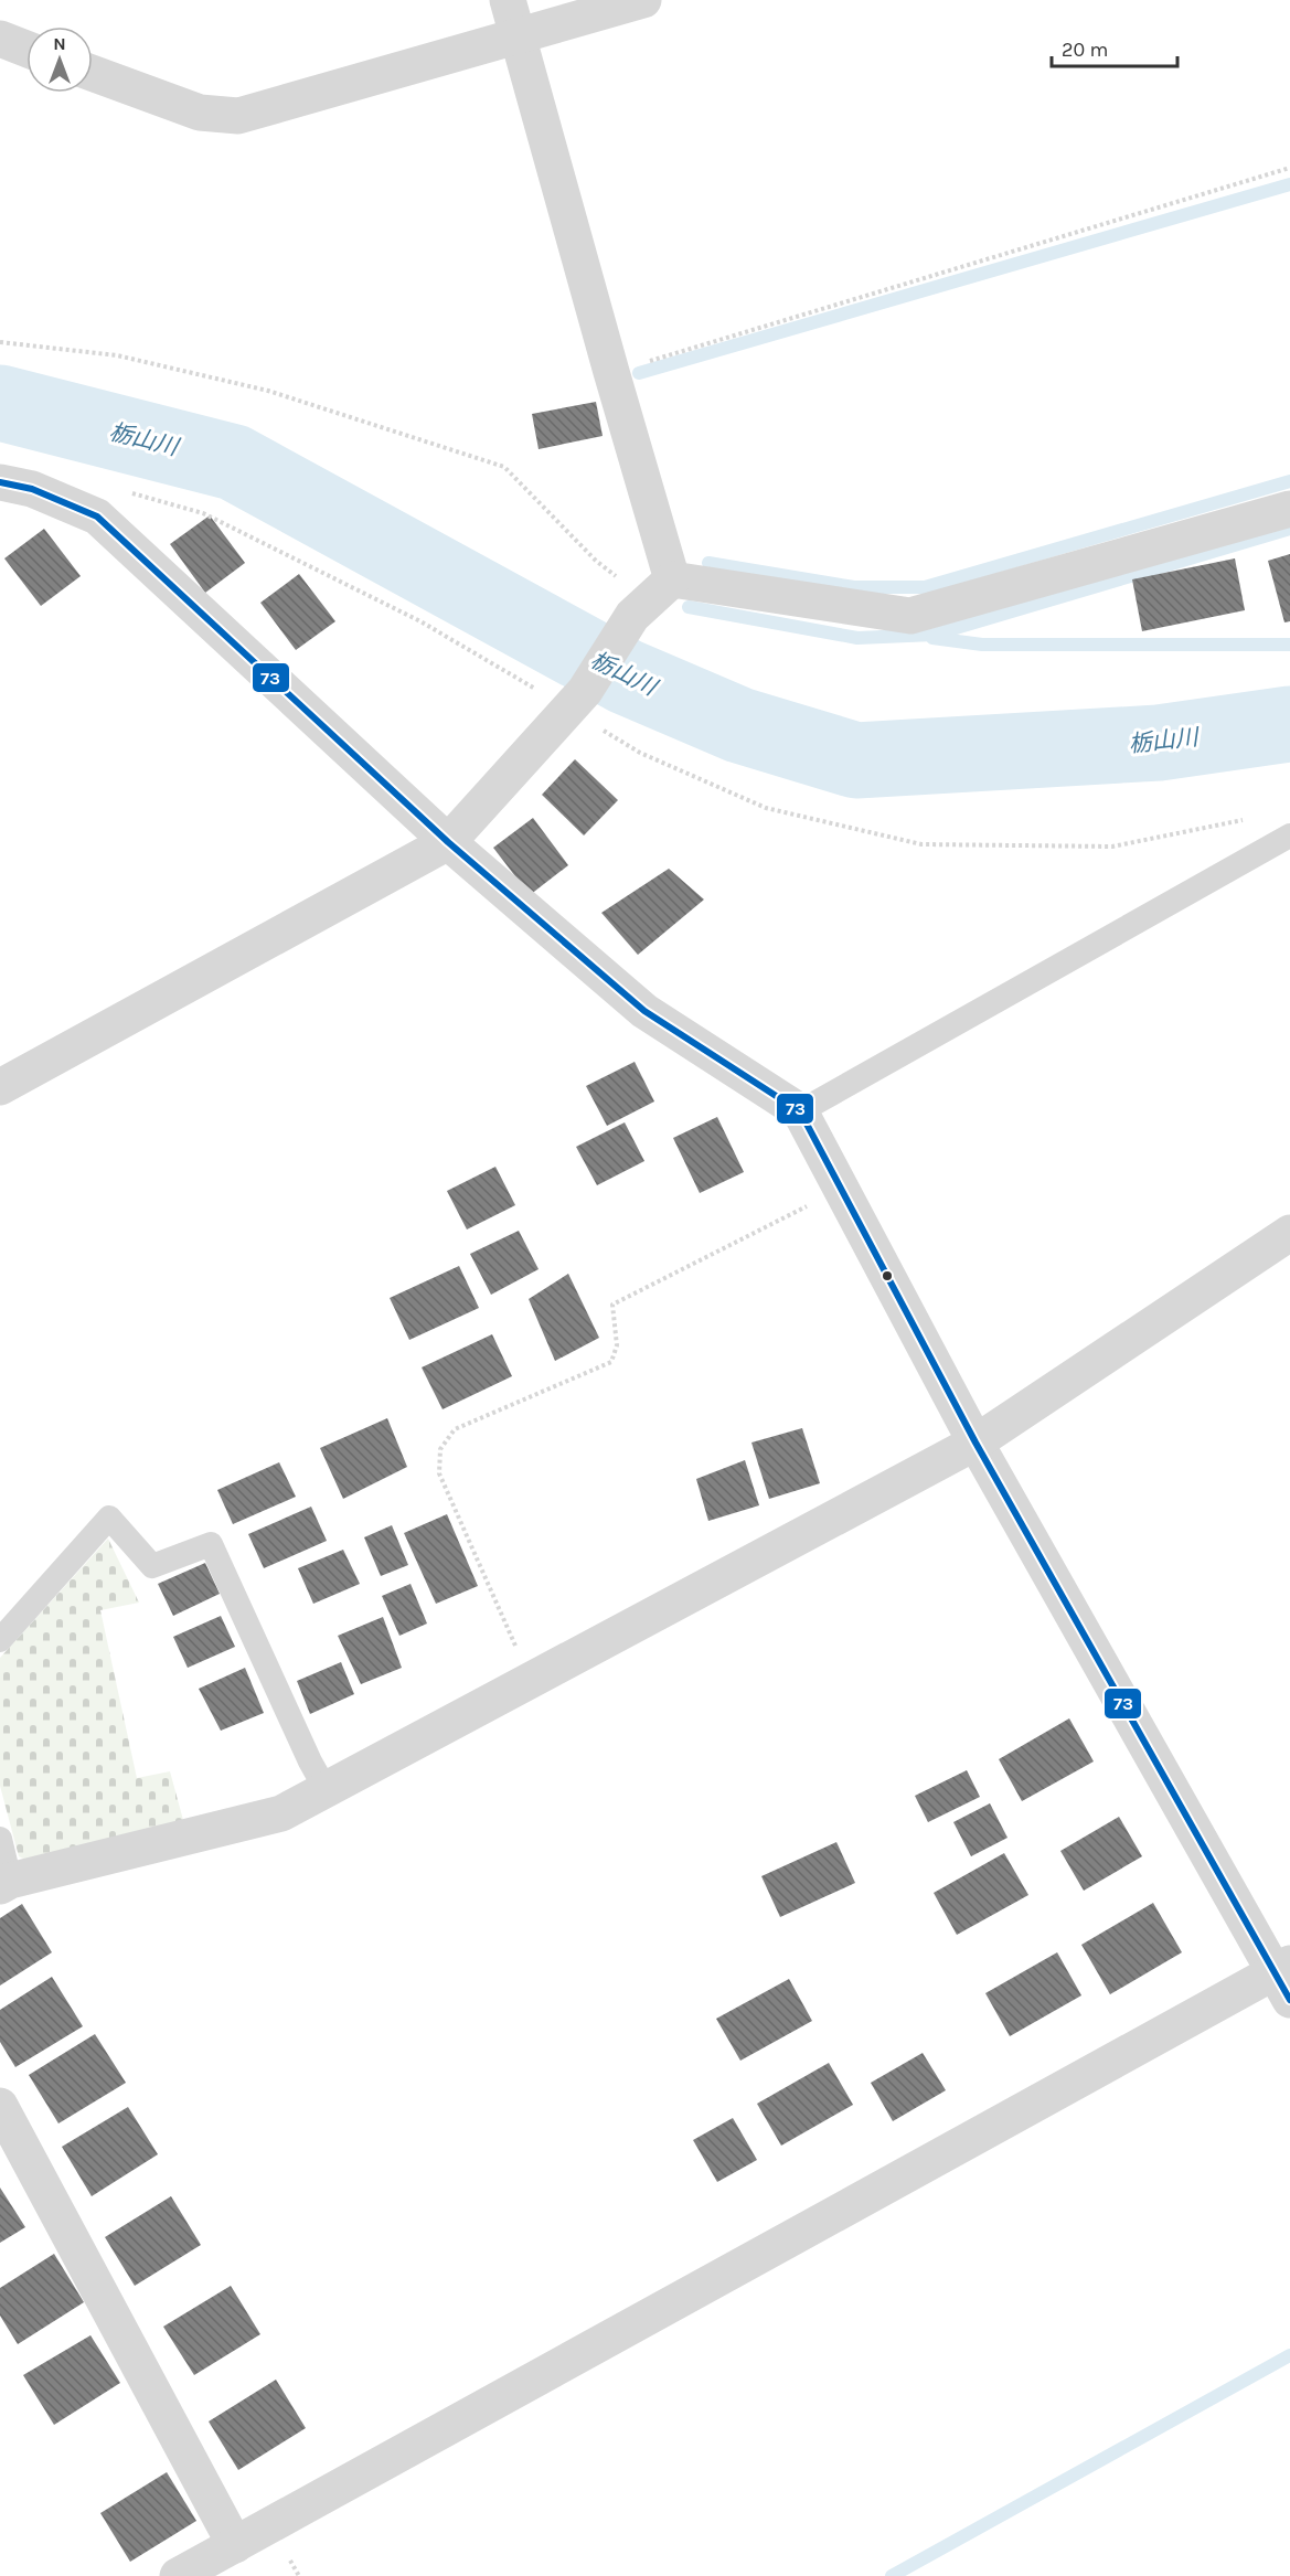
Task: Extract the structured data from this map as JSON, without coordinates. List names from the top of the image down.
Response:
{
  "water": ["栃山川"],
  "lines": ["transit line 73"],
  "scale_bar": "20 m",
  "north": "top"
}
